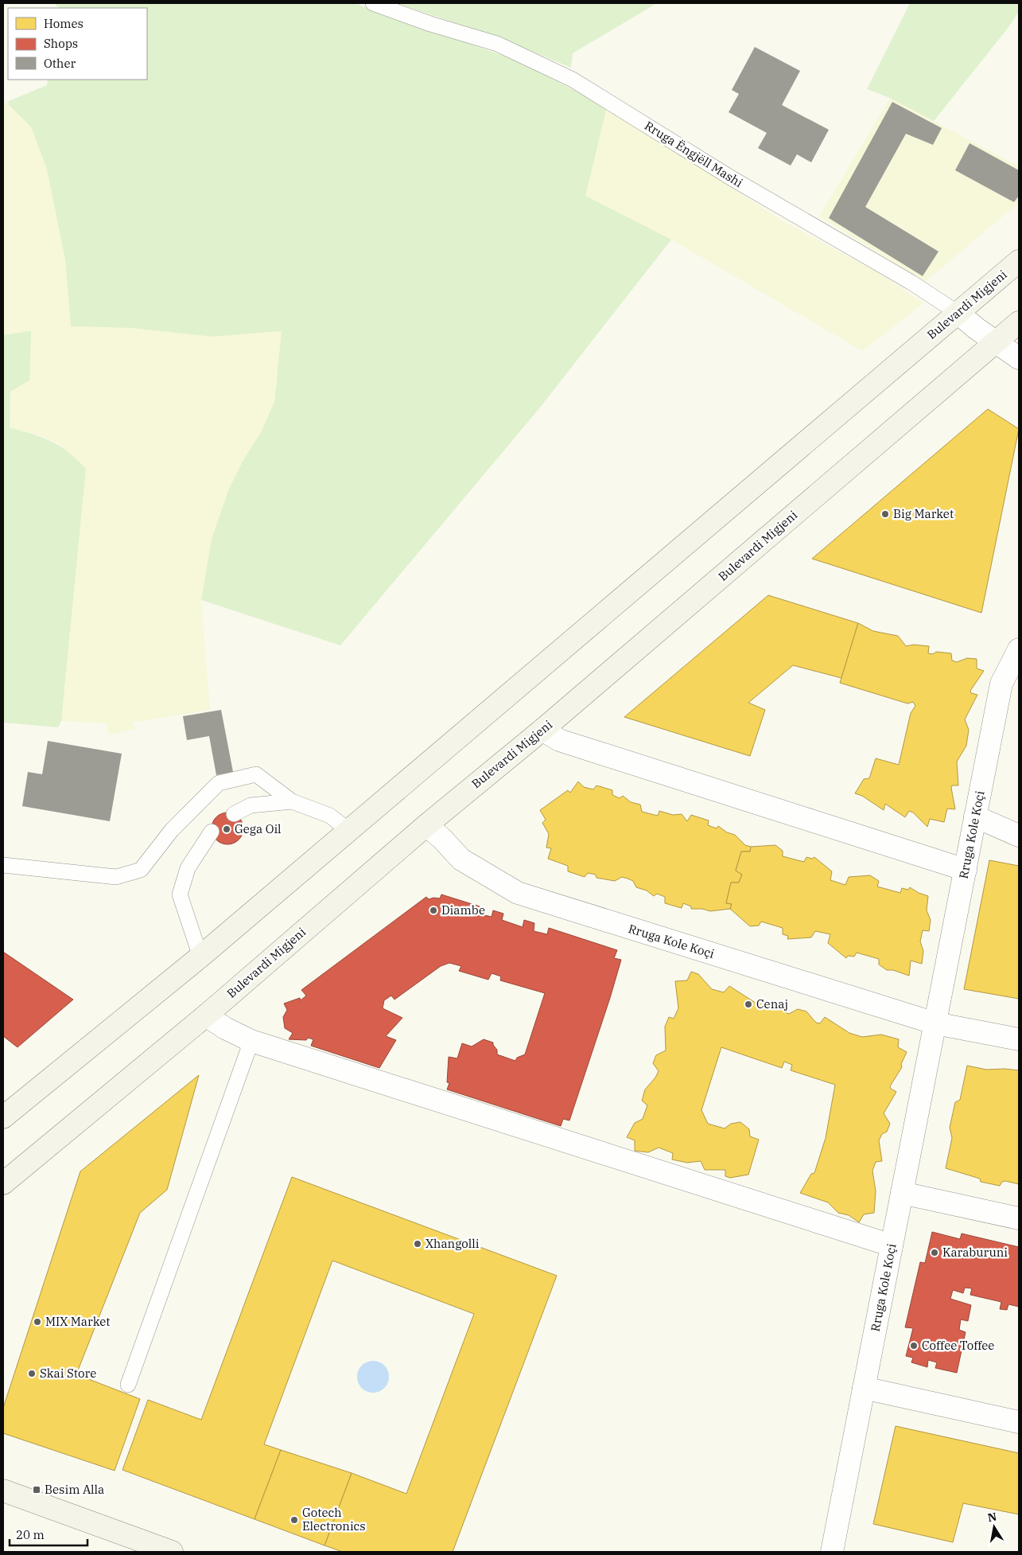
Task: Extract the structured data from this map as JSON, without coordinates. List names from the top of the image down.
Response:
{
  "streets": {
    "main road": ["Bulevardi Migjeni"],
    "street": ["Rruga Ëngjëll Mashi", "Rruga Kole Koçi"]
  },
  "crossings": [
    ["Rruga Ëngjëll Mashi", "Bulevardi Migjeni"],
    ["Bulevardi Migjeni", "Rruga Kole Koçi"]
  ],
  "places": {
    "other": [
      "Big Market",
      "Gega Oil",
      "Diambe",
      "Cenaj",
      "Xhangolli",
      "Karaburuni",
      "MIX Market",
      "Coffee Toffee",
      "Skai Store",
      "Gotech Electronics"
    ],
    "transit": ["Besim Alla"]
  },
  "legend": ["Homes", "Shops", "Other"],
  "scale_bar": "20 m",
  "north": "top"
}
